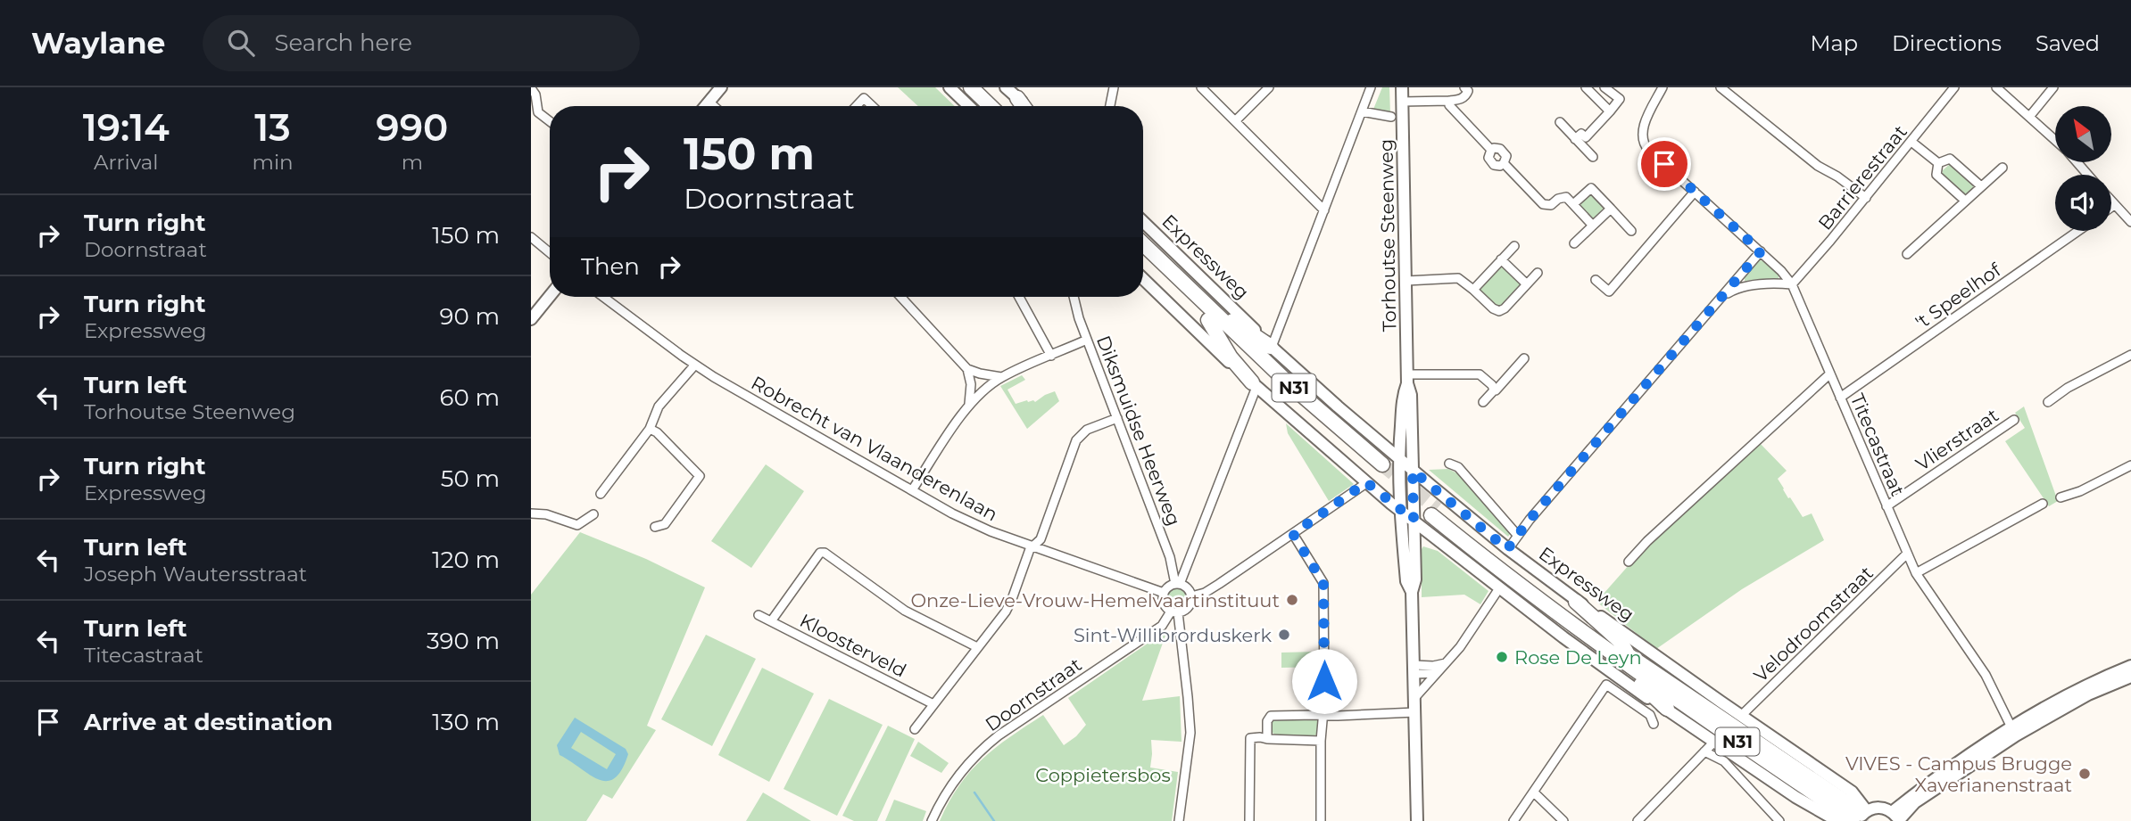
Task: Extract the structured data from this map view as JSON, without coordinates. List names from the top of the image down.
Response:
{
  "streets": {
    "highway": ["Expressweg", "N31"],
    "street": [
      "Barrierestraat",
      "Torhoutse Steenweg",
      "'t Speelhof",
      "Diksmuidse Heerweg",
      "Vlierstraat",
      "Titecastraat",
      "Robrecht van Vlaanderenlaan",
      "Velodroomstraat",
      "Kloosterveld",
      "Doornstraat"
    ]
  },
  "crossings": [
    ["Barrierestraat", "Titecastraat"],
    ["Torhoutse Steenweg", "Expressweg"],
    ["Expressweg", "N31"],
    ["Expressweg", "Velodroomstraat"],
    ["'t Speelhof", "Titecastraat"],
    ["Diksmuidse Heerweg", "Robrecht van Vlaanderenlaan"],
    ["Diksmuidse Heerweg", "Doornstraat"],
    ["Vlierstraat", "Titecastraat"],
    ["Titecastraat", "Velodroomstraat"],
    ["Robrecht van Vlaanderenlaan", "Doornstraat"]
  ],
  "parks": ["Coppietersbos"],
  "places": [
    "Onze-Lieve-Vrouw-Hemelvaartinstituut",
    "Sint-Willibrorduskerk",
    "Rose De Leyn",
    "VIVES - Campus Brugge Xaverianenstraat"
  ],
  "north": "top left",
  "page": {
    "header": "Waylane",
    "search": "Search here",
    "nav": ["Map", "Directions", "Saved"],
    "eta": [
      "19:14",
      "Arrival",
      "13",
      "min",
      "990",
      "m"
    ],
    "turn": ["150 m", "Doornstraat"],
    "list": [
      {
        "name": "Turn right",
        "note": "Doornstraat",
        "value": "150 m"
      },
      {
        "name": "Turn right",
        "note": "Expressweg",
        "value": "90 m"
      },
      {
        "name": "Turn left",
        "note": "Torhoutse Steenweg",
        "value": "60 m"
      },
      {
        "name": "Turn right",
        "note": "Expressweg",
        "value": "50 m"
      },
      {
        "name": "Turn left",
        "note": "Joseph Wautersstraat",
        "value": "120 m"
      },
      {
        "name": "Turn left",
        "note": "Titecastraat",
        "value": "390 m"
      },
      {
        "name": "Arrive at destination",
        "value": "130 m"
      }
    ],
    "then": "Then"
  }
}
